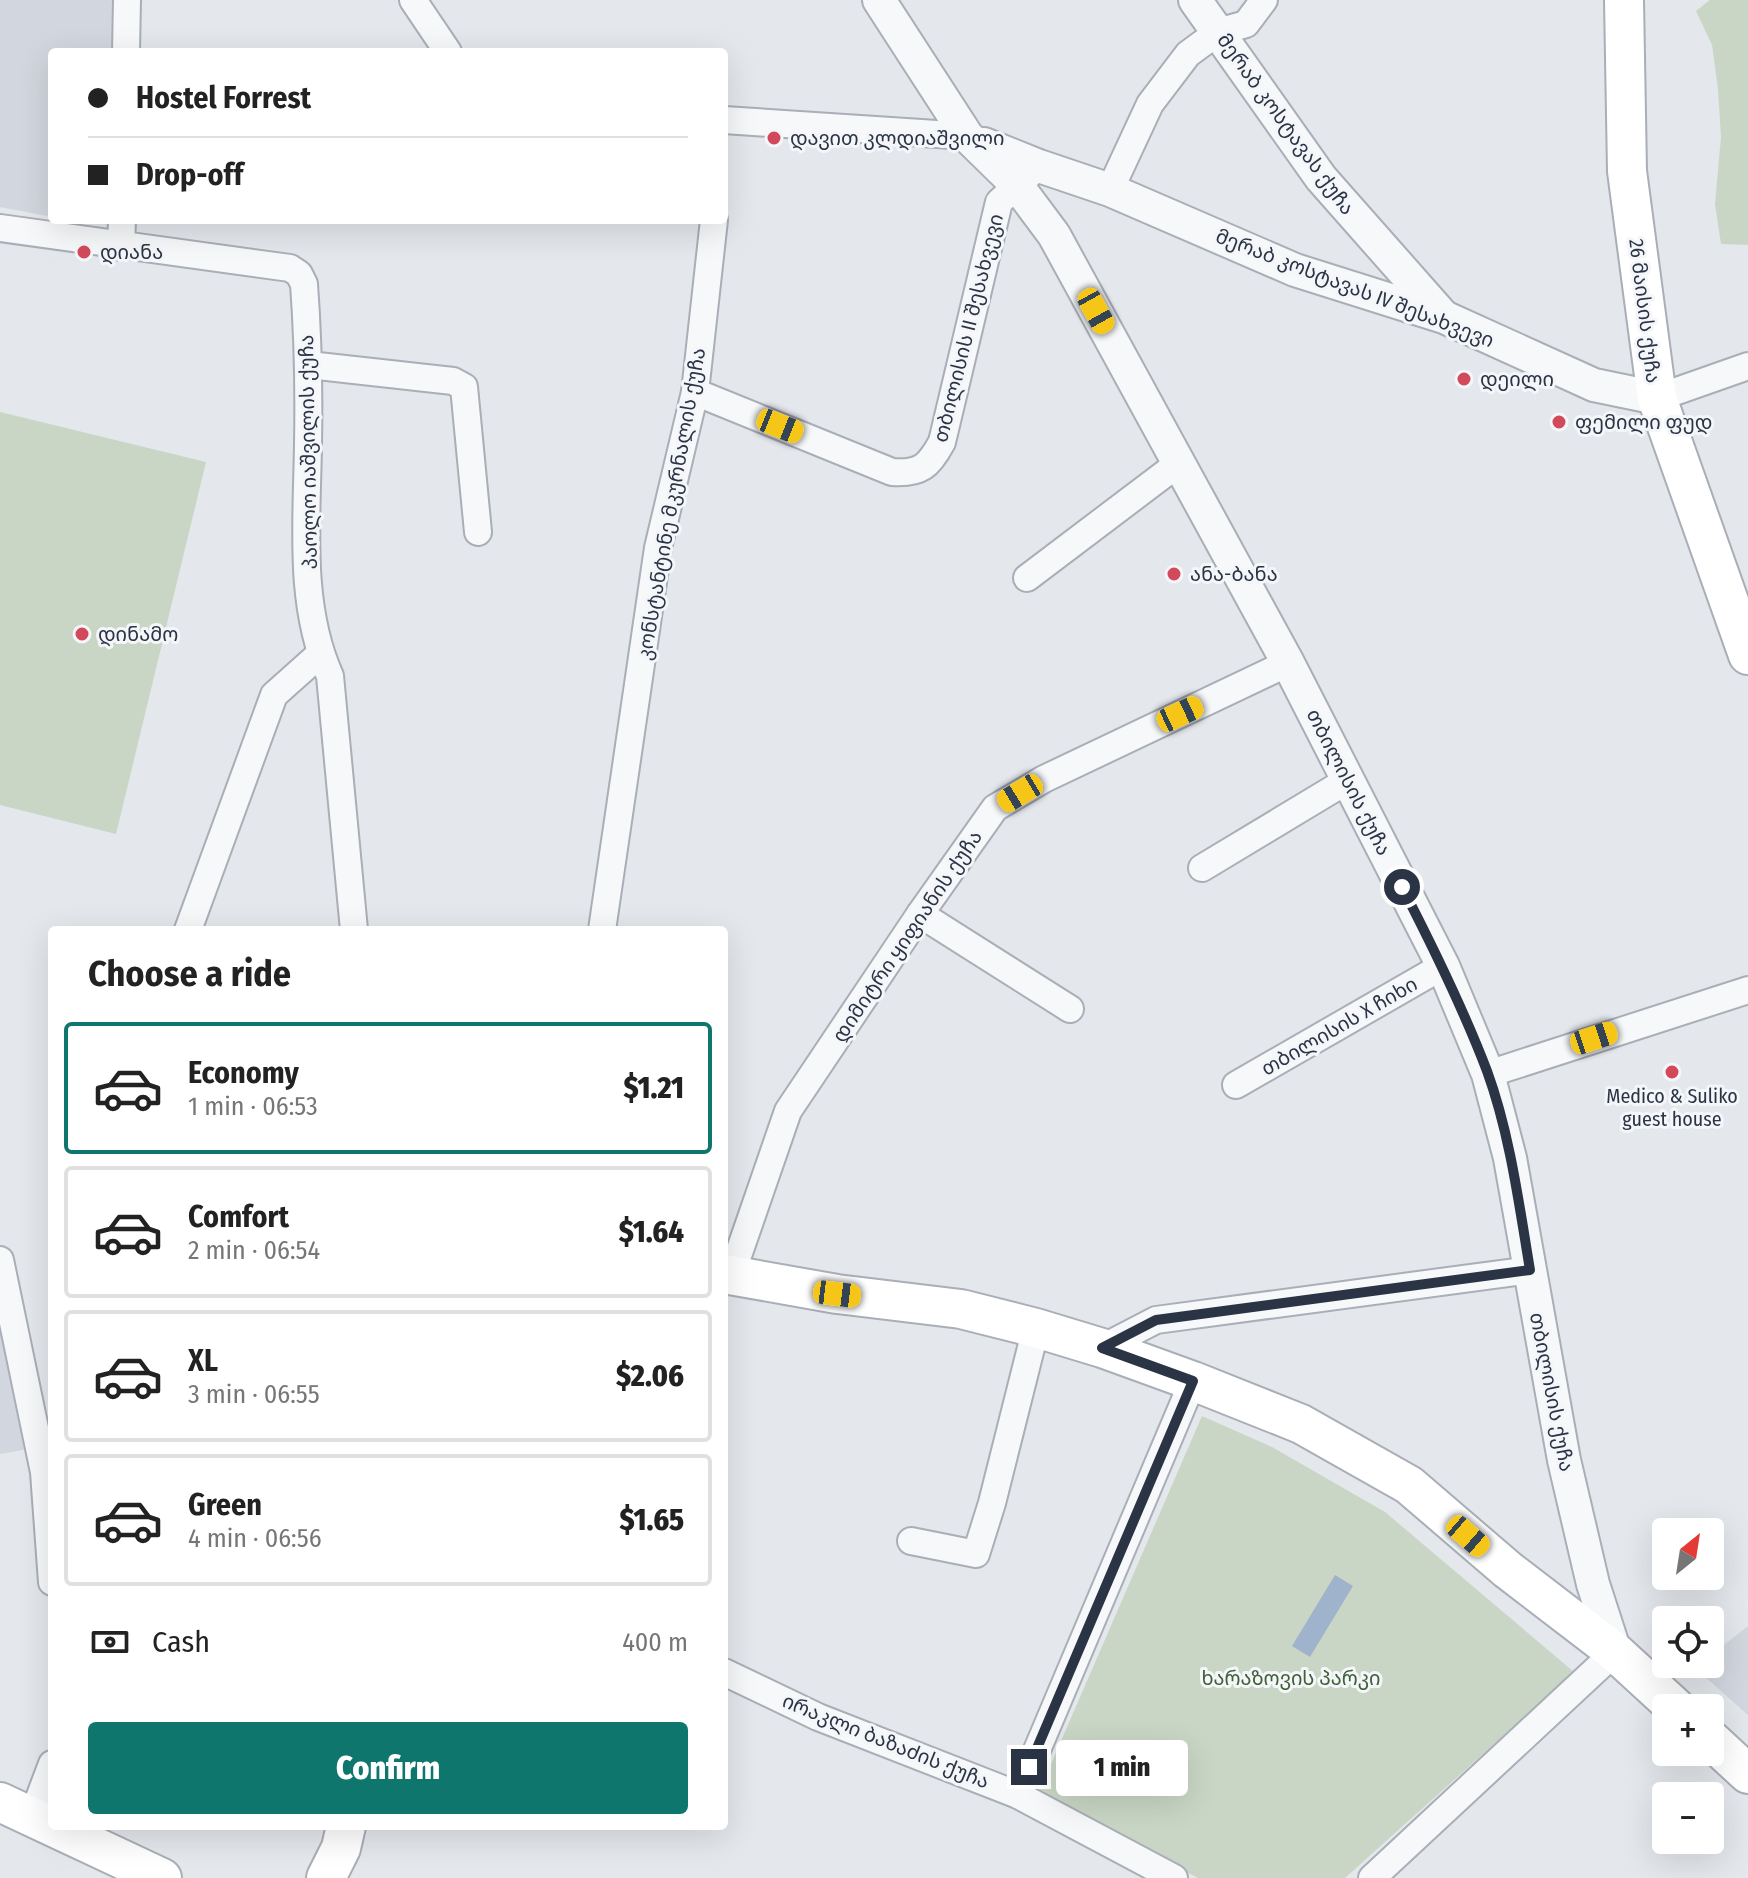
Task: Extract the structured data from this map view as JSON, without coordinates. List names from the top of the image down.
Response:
{
  "streets": {
    "main road": ["26 მაისის ქუჩა"],
    "street": [
      "მერაბ კოსტავას ქუჩა",
      "მერაბ კოსტავას IV შესახვევი",
      "თბილისის II შესახვევი",
      "პაოლო იაშვილის ქუჩა",
      "კონსტანტინე მკურნალის ქუჩა",
      "თბილისის ქუჩა",
      "დიმიტრი ყიფიანის ქუჩა",
      "თბილისის X ჩიხი",
      "ირაკლი ბაზაძის ქუჩა"
    ]
  },
  "crossings": [
    ["მერაბ კოსტავას ქუჩა", "მერაბ კოსტავას IV შესახვევი"],
    ["მერაბ კოსტავას IV შესახვევი", "26 მაისის ქუჩა"],
    ["მერაბ კოსტავას IV შესახვევი", "თბილისის II შესახვევი"],
    ["მერაბ კოსტავას IV შესახვევი", "თბილისის ქუჩა"],
    ["თბილისის II შესახვევი", "კონსტანტინე მკურნალის ქუჩა"],
    ["თბილისის II შესახვევი", "თბილისის ქუჩა"],
    ["თბილისის ქუჩა", "დიმიტრი ყიფიანის ქუჩა"],
    ["თბილისის ქუჩა", "თბილისის X ჩიხი"]
  ],
  "parks": ["ხარაზოვის პარკი"],
  "places": [
    "დავით კლდიაშვილი",
    "დიანა",
    "დეილი",
    "ფემილი ფუდ",
    "ანა-ბანა",
    "დინამო",
    "Medico & Suliko guest house"
  ],
  "north": "top right",
  "page": {
    "banner": ["Hostel Forrest", "Drop-off"],
    "heading": "Choose a ride",
    "list": [
      {
        "name": "Economy",
        "note": "1 min · 06:53",
        "value": "$1.21"
      },
      {
        "name": "Comfort",
        "note": "2 min · 06:54",
        "value": "$1.64"
      },
      {
        "name": "XL",
        "note": "3 min · 06:55",
        "value": "$2.06"
      },
      {
        "name": "Green",
        "note": "4 min · 06:56",
        "value": "$1.65"
      }
    ],
    "map_buttons": ["+", "−"],
    "pay": ["Cash", "400 m"],
    "buttons": "Confirm",
    "bubble": "1 min"
  }
}
